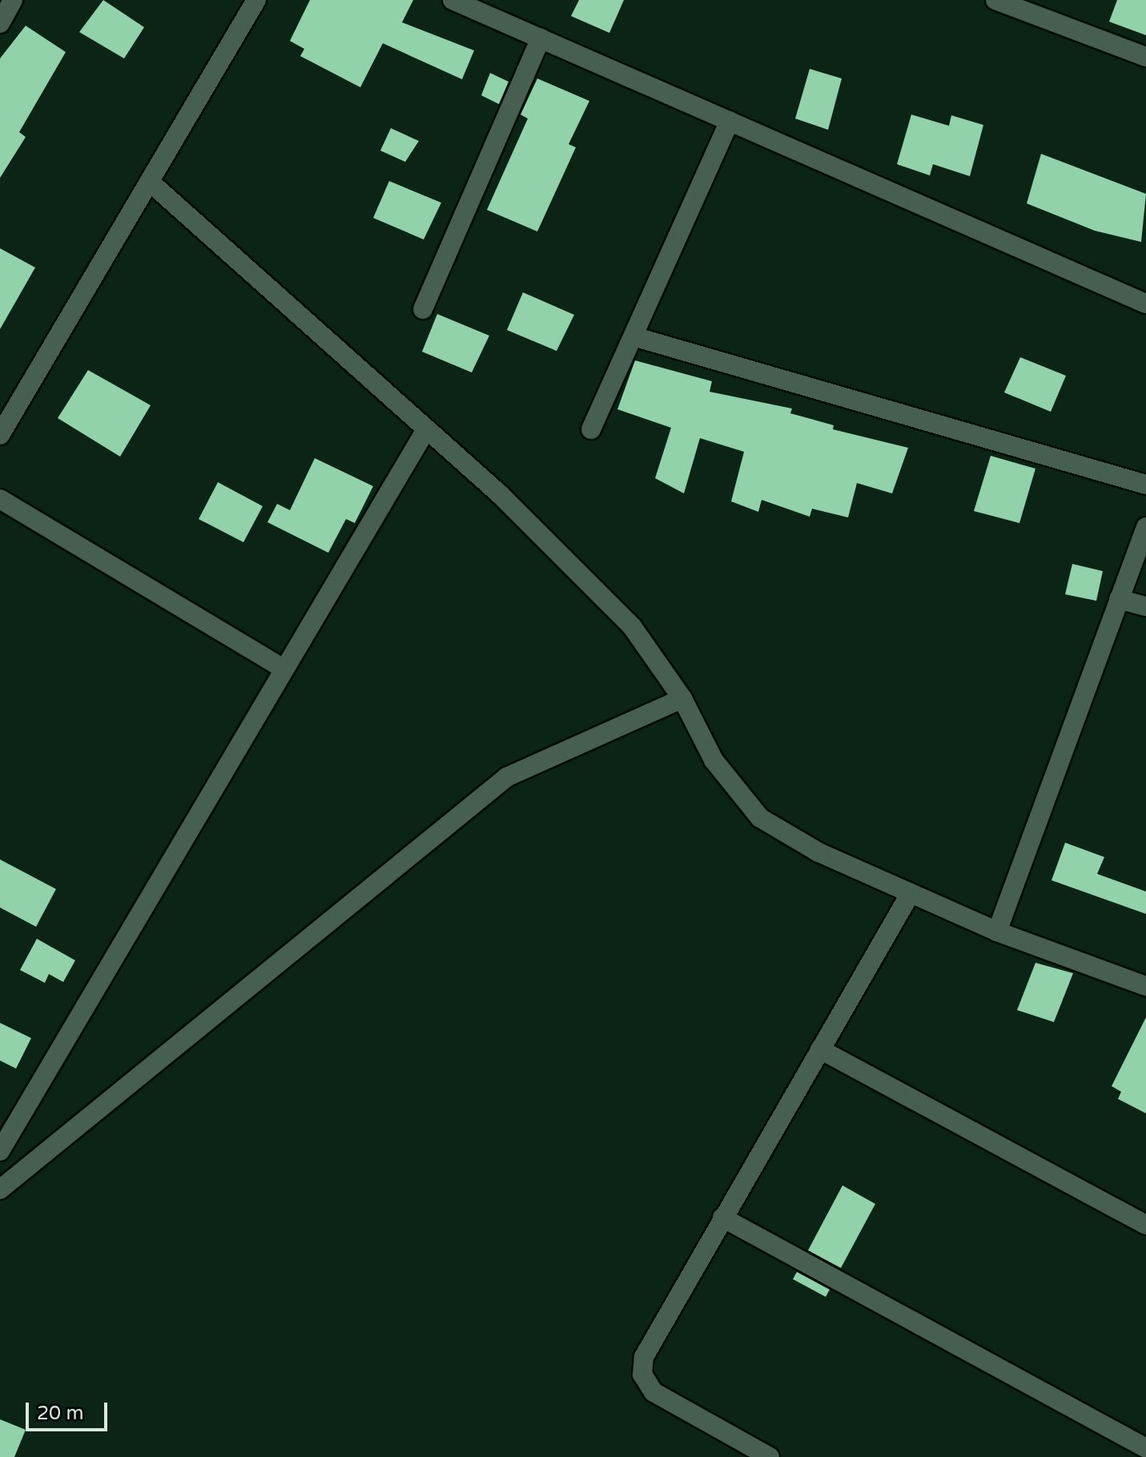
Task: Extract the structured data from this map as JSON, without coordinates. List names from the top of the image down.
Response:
{
  "scale_bar": "20 m"
}
